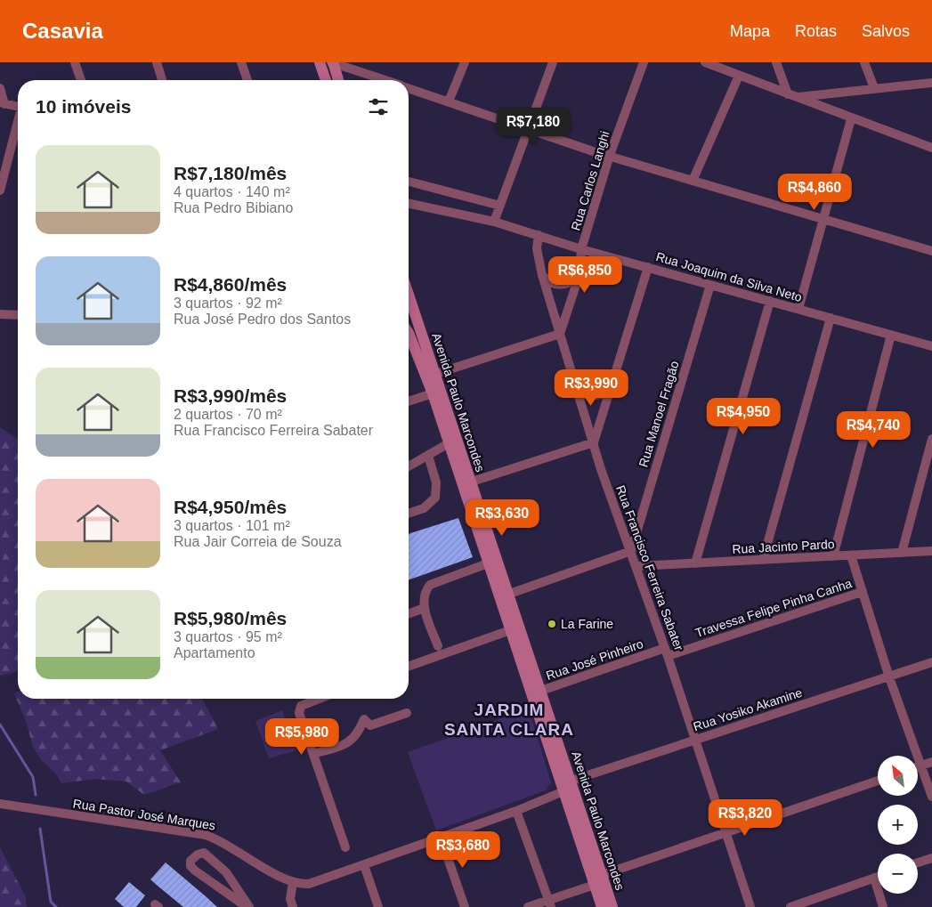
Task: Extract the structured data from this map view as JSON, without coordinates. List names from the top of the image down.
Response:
{
  "streets": {
    "street": [
      "Rua Carlos Langhi",
      "Rua Joaquim da Silva Neto",
      "Avenida Paulo Marcondes",
      "Rua Manoel Fragão",
      "Rua Jacinto Pardo",
      "Rua Francisco Ferreira Sabater",
      "Travessa Felipe Pinha Canha",
      "Rua José Pinheiro",
      "Rua Yosiko Akamine",
      "Rua Pastor José Marques"
    ]
  },
  "crossings": [
    ["Rua Carlos Langhi", "Rua Joaquim da Silva Neto"],
    ["Rua Carlos Langhi", "Rua Francisco Ferreira Sabater"],
    ["Rua Joaquim da Silva Neto", "Rua Manoel Fragão"],
    ["Rua Joaquim da Silva Neto", "Rua Francisco Ferreira Sabater"],
    ["Avenida Paulo Marcondes", "Rua José Pinheiro"],
    ["Avenida Paulo Marcondes", "Rua Yosiko Akamine"],
    ["Rua Manoel Fragão", "Rua Francisco Ferreira Sabater"],
    ["Rua Jacinto Pardo", "Rua Francisco Ferreira Sabater"],
    ["Rua Francisco Ferreira Sabater", "Travessa Felipe Pinha Canha"],
    ["Rua Francisco Ferreira Sabater", "Rua José Pinheiro"],
    ["Rua Francisco Ferreira Sabater", "Rua Yosiko Akamine"],
    ["Travessa Felipe Pinha Canha", "Rua José Pinheiro"]
  ],
  "districts": ["JARDIM SANTA CLARA"],
  "places": ["La Farine"],
  "north": "top left",
  "page": {
    "header": "Casavia",
    "nav": ["Mapa", "Rotas", "Salvos"],
    "heading": "10 imóveis",
    "price": [
      "R$7,180",
      "R$4,860",
      "R$6,850",
      "R$3,990",
      "R$4,950",
      "R$4,740",
      "R$3,630",
      "R$5,980",
      "R$3,820",
      "R$3,680"
    ],
    "list": [
      {
        "name": "R$7,180/mês",
        "note": "4 quartos · 140 m² · Rua Pedro Bibiano"
      },
      {
        "name": "R$4,860/mês",
        "note": "3 quartos · 92 m² · Rua José Pedro dos Santos"
      },
      {
        "name": "R$3,990/mês",
        "note": "2 quartos · 70 m² · Rua Francisco Ferreira Sabater"
      },
      {
        "name": "R$4,950/mês",
        "note": "3 quartos · 101 m² · Rua Jair Correia de Souza"
      },
      {
        "name": "R$5,980/mês",
        "note": "3 quartos · 95 m² · Apartamento"
      }
    ],
    "map_buttons": ["+", "−"]
  }
}
